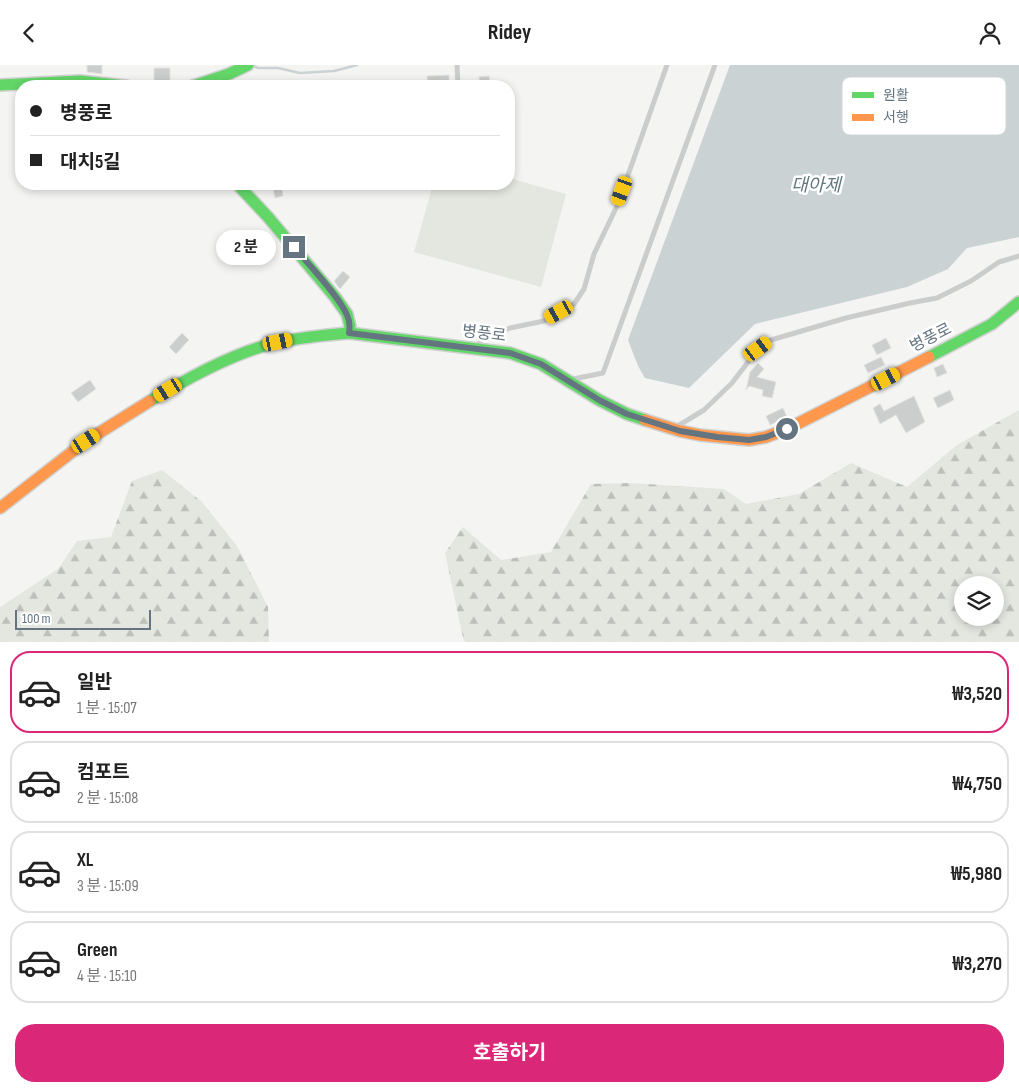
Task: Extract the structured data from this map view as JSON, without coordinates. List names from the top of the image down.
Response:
{
  "streets": {
    "main road": ["병풍로"]
  },
  "water": ["대아제"],
  "legend": ["원활", "서행"],
  "scale_bar": "100 m",
  "page": {
    "header": "Ridey",
    "banner": ["병풍로", "대치5길"],
    "bubble": "2 분",
    "scale": "100 m",
    "list": [
      {
        "name": "일반",
        "note": "1 분 · 15:07",
        "value": "₩3,520"
      },
      {
        "name": "컴포트",
        "note": "2 분 · 15:08",
        "value": "₩4,750"
      },
      {
        "name": "XL",
        "note": "3 분 · 15:09",
        "value": "₩5,980"
      },
      {
        "name": "Green",
        "note": "4 분 · 15:10",
        "value": "₩3,270"
      }
    ],
    "buttons": "호출하기"
  }
}
